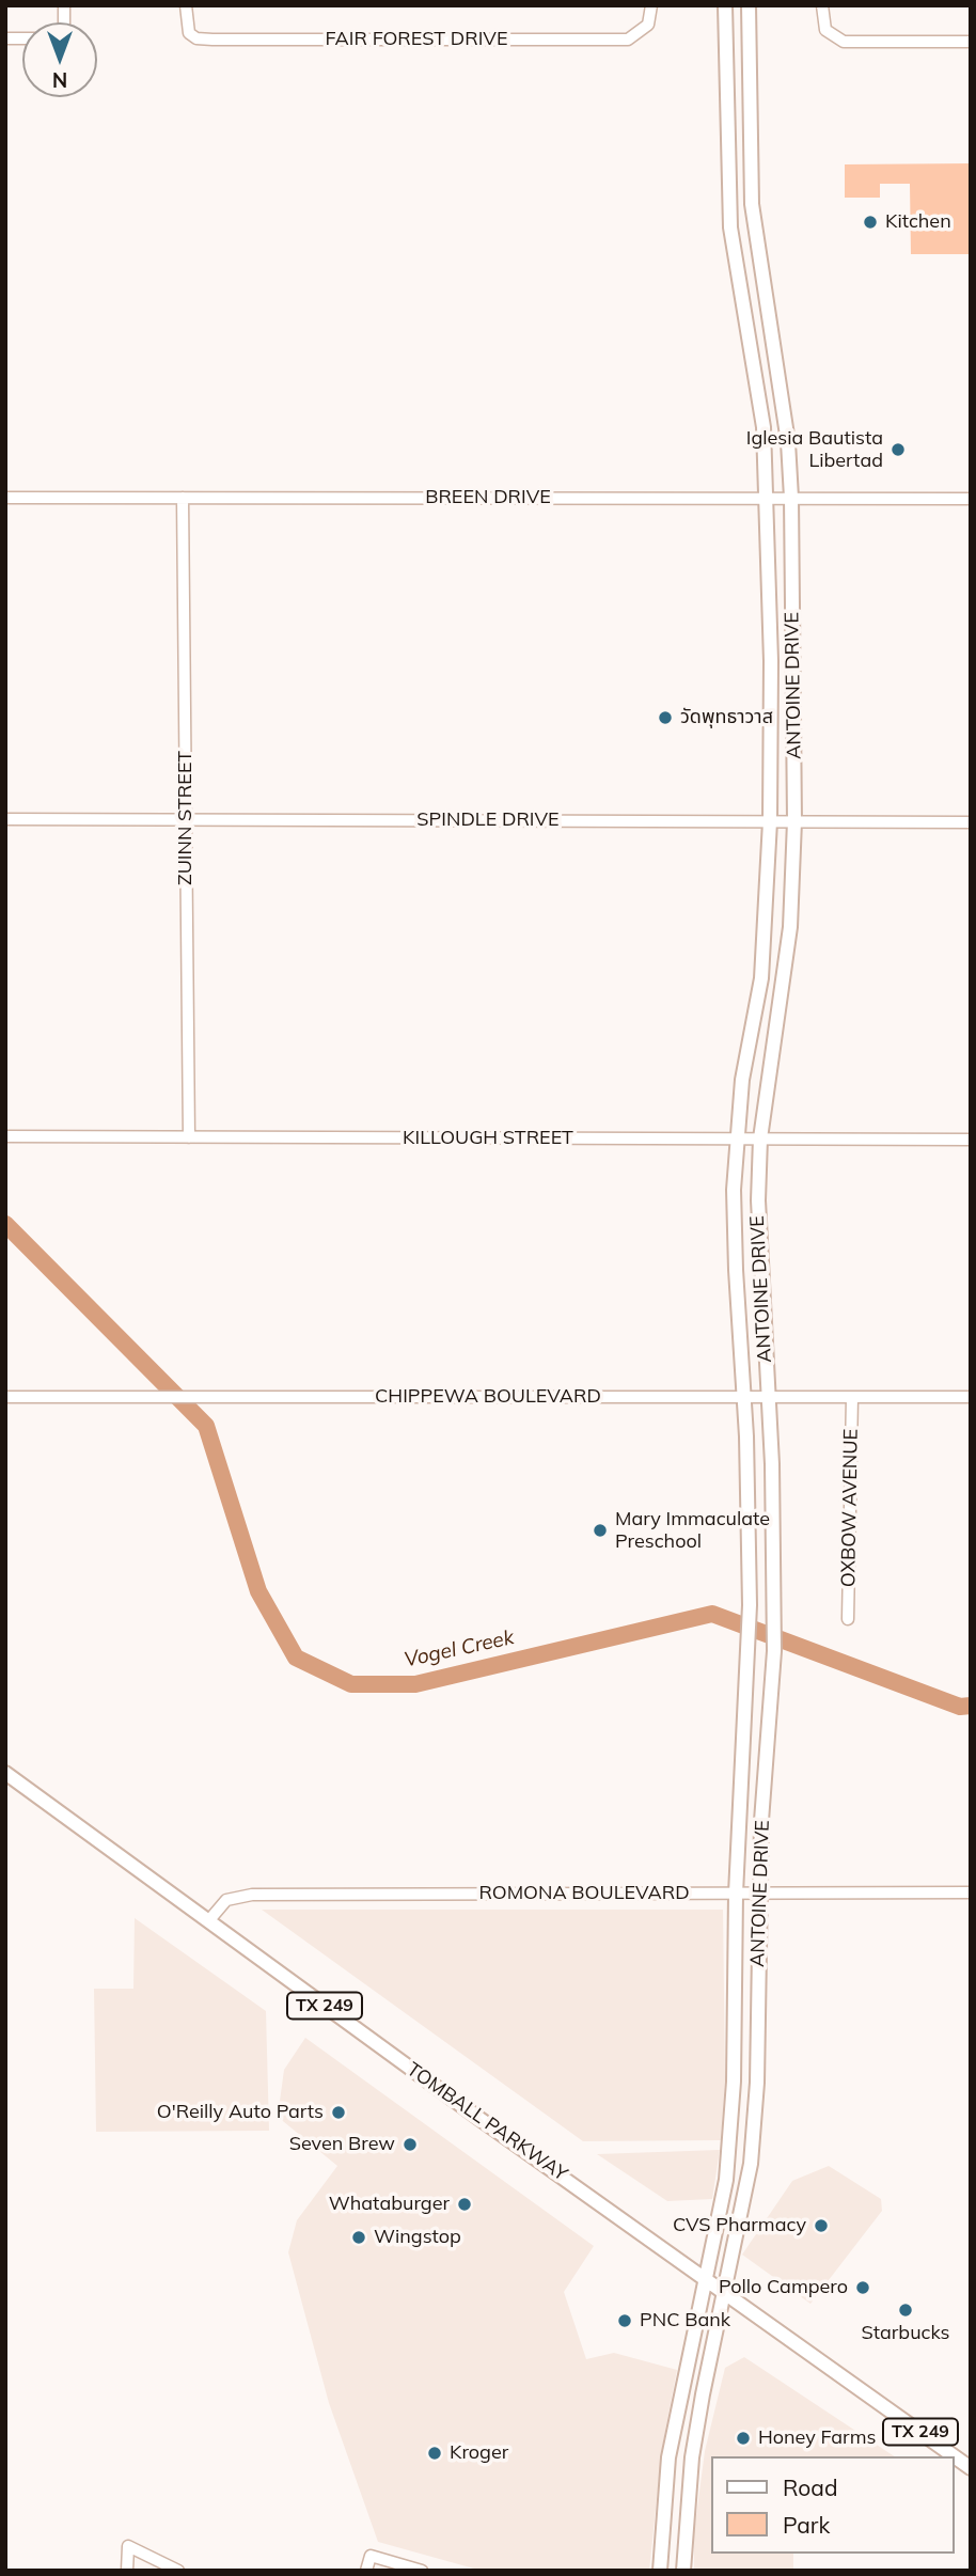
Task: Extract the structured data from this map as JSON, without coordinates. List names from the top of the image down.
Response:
{
  "streets": {
    "main road": ["ANTOINE DRIVE", "TX 249", "TOMBALL PARKWAY"],
    "street": [
      "FAIR FOREST DRIVE",
      "BREEN DRIVE",
      "ZUINN STREET",
      "SPINDLE DRIVE",
      "KILLOUGH STREET",
      "CHIPPEWA BOULEVARD",
      "OXBOW AVENUE",
      "ROMONA BOULEVARD"
    ]
  },
  "crossings": [
    ["BREEN DRIVE", "ANTOINE DRIVE"],
    ["BREEN DRIVE", "ZUINN STREET"],
    ["ANTOINE DRIVE", "SPINDLE DRIVE"],
    ["ANTOINE DRIVE", "KILLOUGH STREET"],
    ["ANTOINE DRIVE", "CHIPPEWA BOULEVARD"],
    ["ANTOINE DRIVE", "ROMONA BOULEVARD"],
    ["ANTOINE DRIVE", "TOMBALL PARKWAY"],
    ["ZUINN STREET", "SPINDLE DRIVE"],
    ["ZUINN STREET", "KILLOUGH STREET"],
    ["CHIPPEWA BOULEVARD", "OXBOW AVENUE"],
    ["ROMONA BOULEVARD", "TOMBALL PARKWAY"]
  ],
  "water": ["Vogel Creek"],
  "places": [
    "Kitchen",
    "Iglesia Bautista Libertad",
    "วัดพุทธาวาส",
    "Mary Immaculate Preschool",
    "O'Reilly Auto Parts",
    "Seven Brew",
    "Whataburger",
    "CVS Pharmacy",
    "Wingstop",
    "Pollo Campero",
    "Starbucks",
    "PNC Bank",
    "Honey Farms",
    "Kroger"
  ],
  "legend": ["Road", "Park"],
  "north": "bottom"
}
